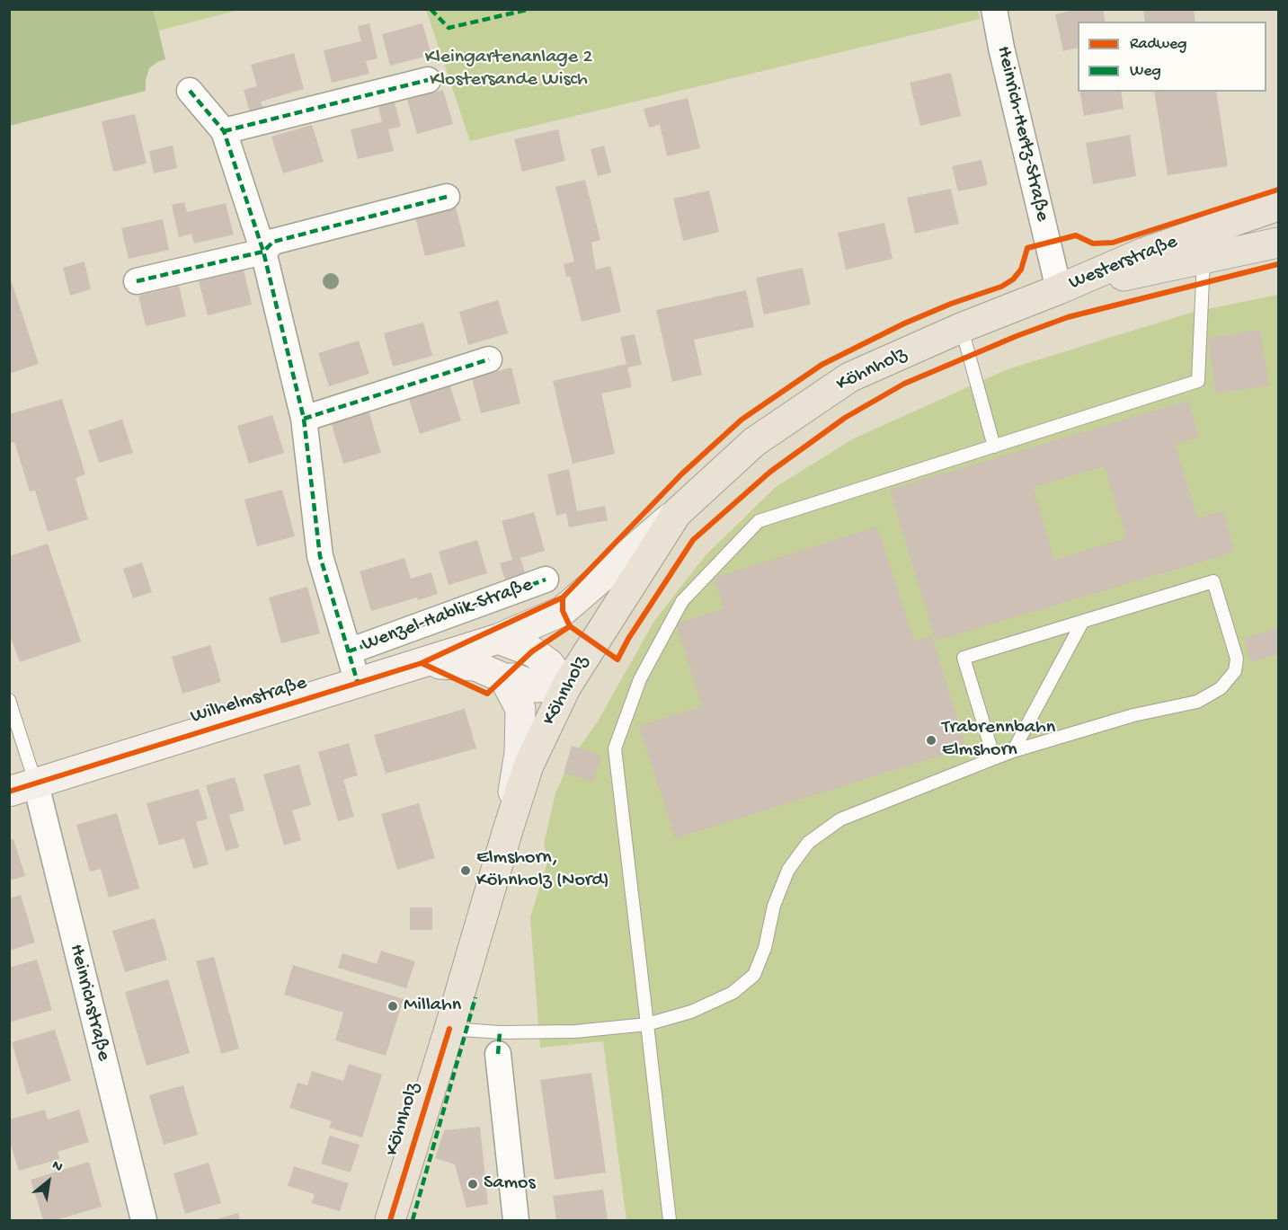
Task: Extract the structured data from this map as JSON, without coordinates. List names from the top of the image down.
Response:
{
  "streets": {
    "main road": ["Westerstraße", "Köhnholz", "Wilhelmstraße"],
    "street": ["Heinrich-Hertz-Straße", "Wenzel-Hablik-Straße", "Heinrichstraße"]
  },
  "crossings": [
    ["Heinrich-Hertz-Straße", "Westerstraße"],
    ["Heinrich-Hertz-Straße", "Köhnholz"],
    ["Westerstraße", "Köhnholz"],
    ["Köhnholz", "Wilhelmstraße"],
    ["Wenzel-Hablik-Straße", "Wilhelmstraße"],
    ["Wilhelmstraße", "Heinrichstraße"]
  ],
  "parks": ["Kleingartenanlage 2 Klostersande Wisch"],
  "places": [
    "Trabrennbahn Elmshorn",
    "Elmshorn, Köhnholz (Nord)",
    "Millahn",
    "Samos"
  ],
  "legend": ["Radweg", "Weg"],
  "north": "top right"
}
